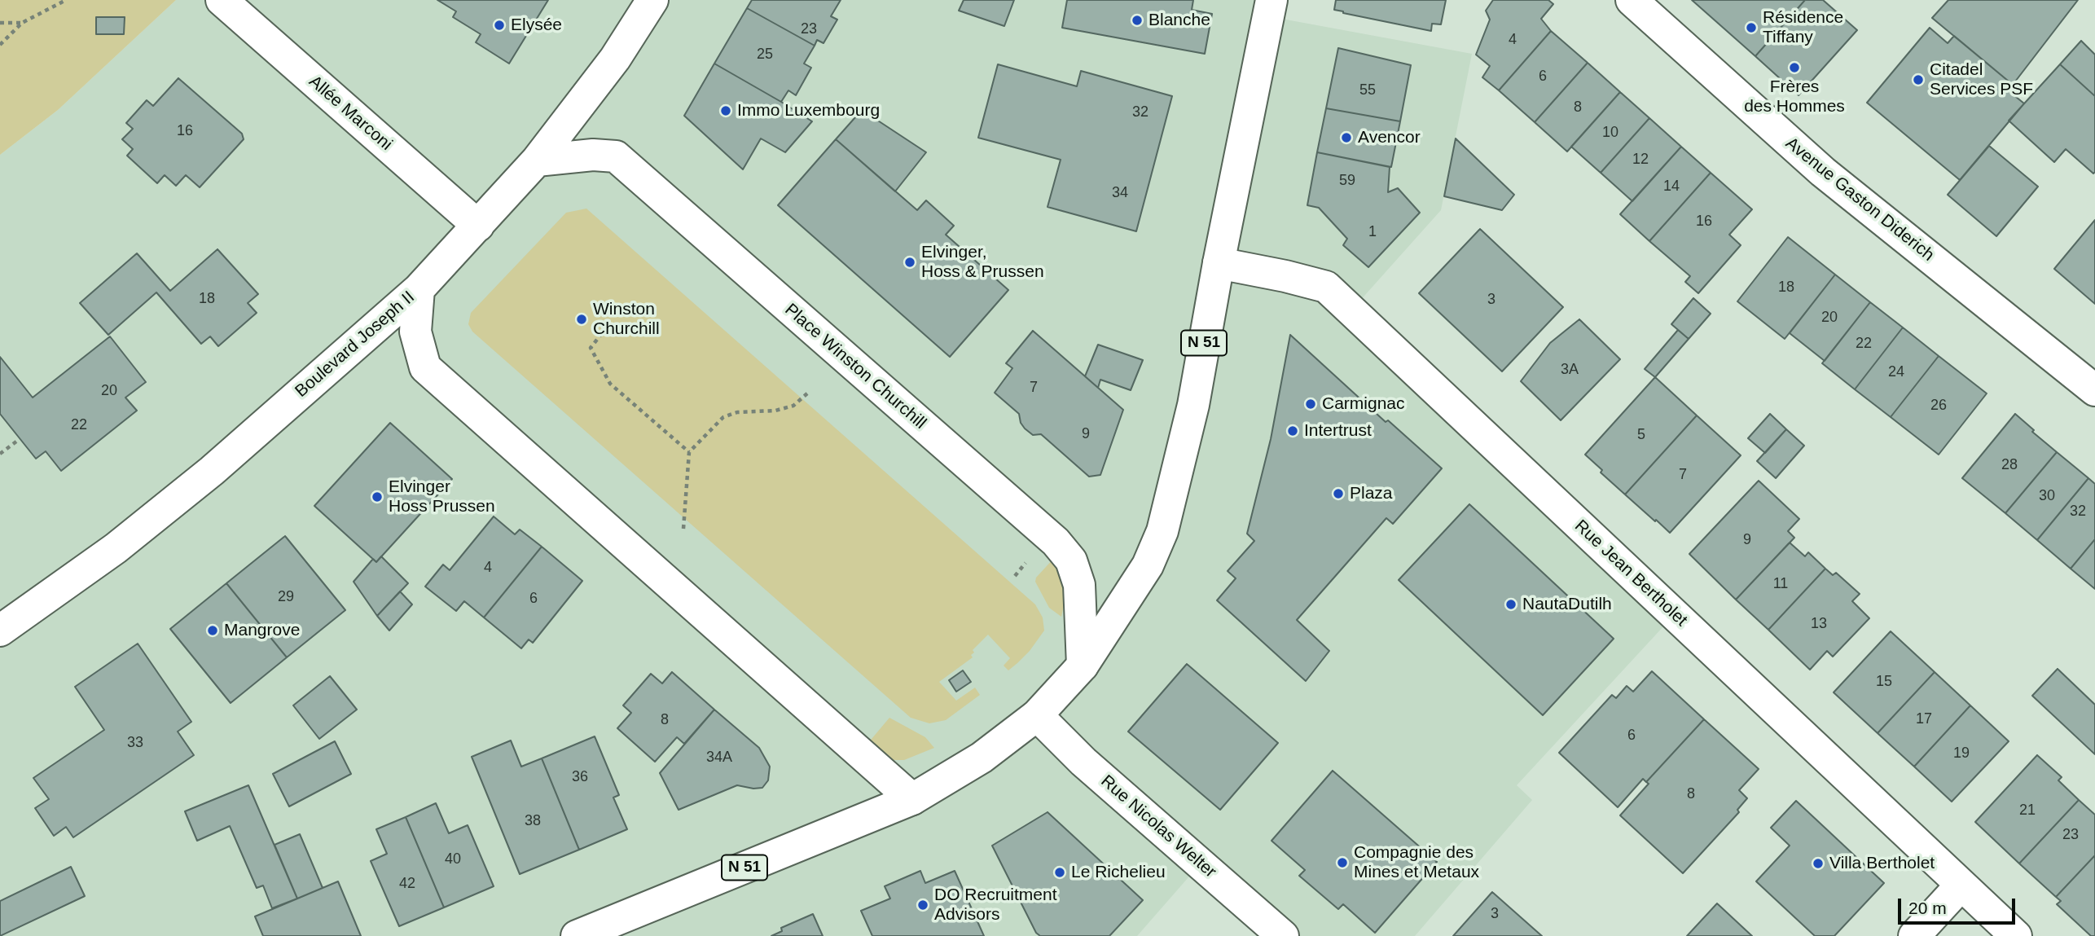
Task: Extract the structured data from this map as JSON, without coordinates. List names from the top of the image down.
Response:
{
  "streets": {
    "main road": [
      "Allée Marconi",
      "Avenue Gaston Diderich",
      "N 51",
      "Boulevard Joseph II",
      "Place Winston Churchill",
      "Rue Jean Bertholet",
      "Rue Nicolas Welter"
    ]
  },
  "crossings": [
    ["Allée Marconi", "Boulevard Joseph II"],
    ["N 51", "Place Winston Churchill"],
    ["N 51", "Rue Jean Bertholet"],
    ["N 51", "Rue Nicolas Welter"],
    ["Boulevard Joseph II", "Place Winston Churchill"]
  ],
  "places": [
    "Blanche",
    "Elysée",
    "Résidence Tiffany",
    "Frères des Hommes",
    "Citadel Services PSF",
    "Immo Luxembourg",
    "Avencor",
    "Elvinger, Hoss & Prussen",
    "Winston Churchill",
    "Carmignac",
    "Intertrust",
    "Plaza",
    "Elvinger Hoss Prussen",
    "NautaDutilh",
    "Mangrove",
    "Compagnie des Mines et Metaux",
    "Villa Bertholet",
    "Le Richelieu",
    "DO Recruitment Advisors"
  ],
  "house_numbers": [
    "23",
    "4",
    "25",
    "6",
    "55",
    "8",
    "32",
    "16",
    "10",
    "12",
    "59",
    "14",
    "34",
    "16",
    "1",
    "18",
    "18",
    "3",
    "20",
    "22",
    "3A",
    "24",
    "7",
    "20",
    "26",
    "22",
    "9",
    "5",
    "28",
    "7",
    "30",
    "32",
    "9",
    "4",
    "11",
    "29",
    "6",
    "13",
    "15",
    "17",
    "8",
    "6",
    "33",
    "19",
    "34A",
    "36",
    "8",
    "21",
    "38",
    "23",
    "40",
    "42",
    "3"
  ],
  "scale_bar": "20 m"
}
